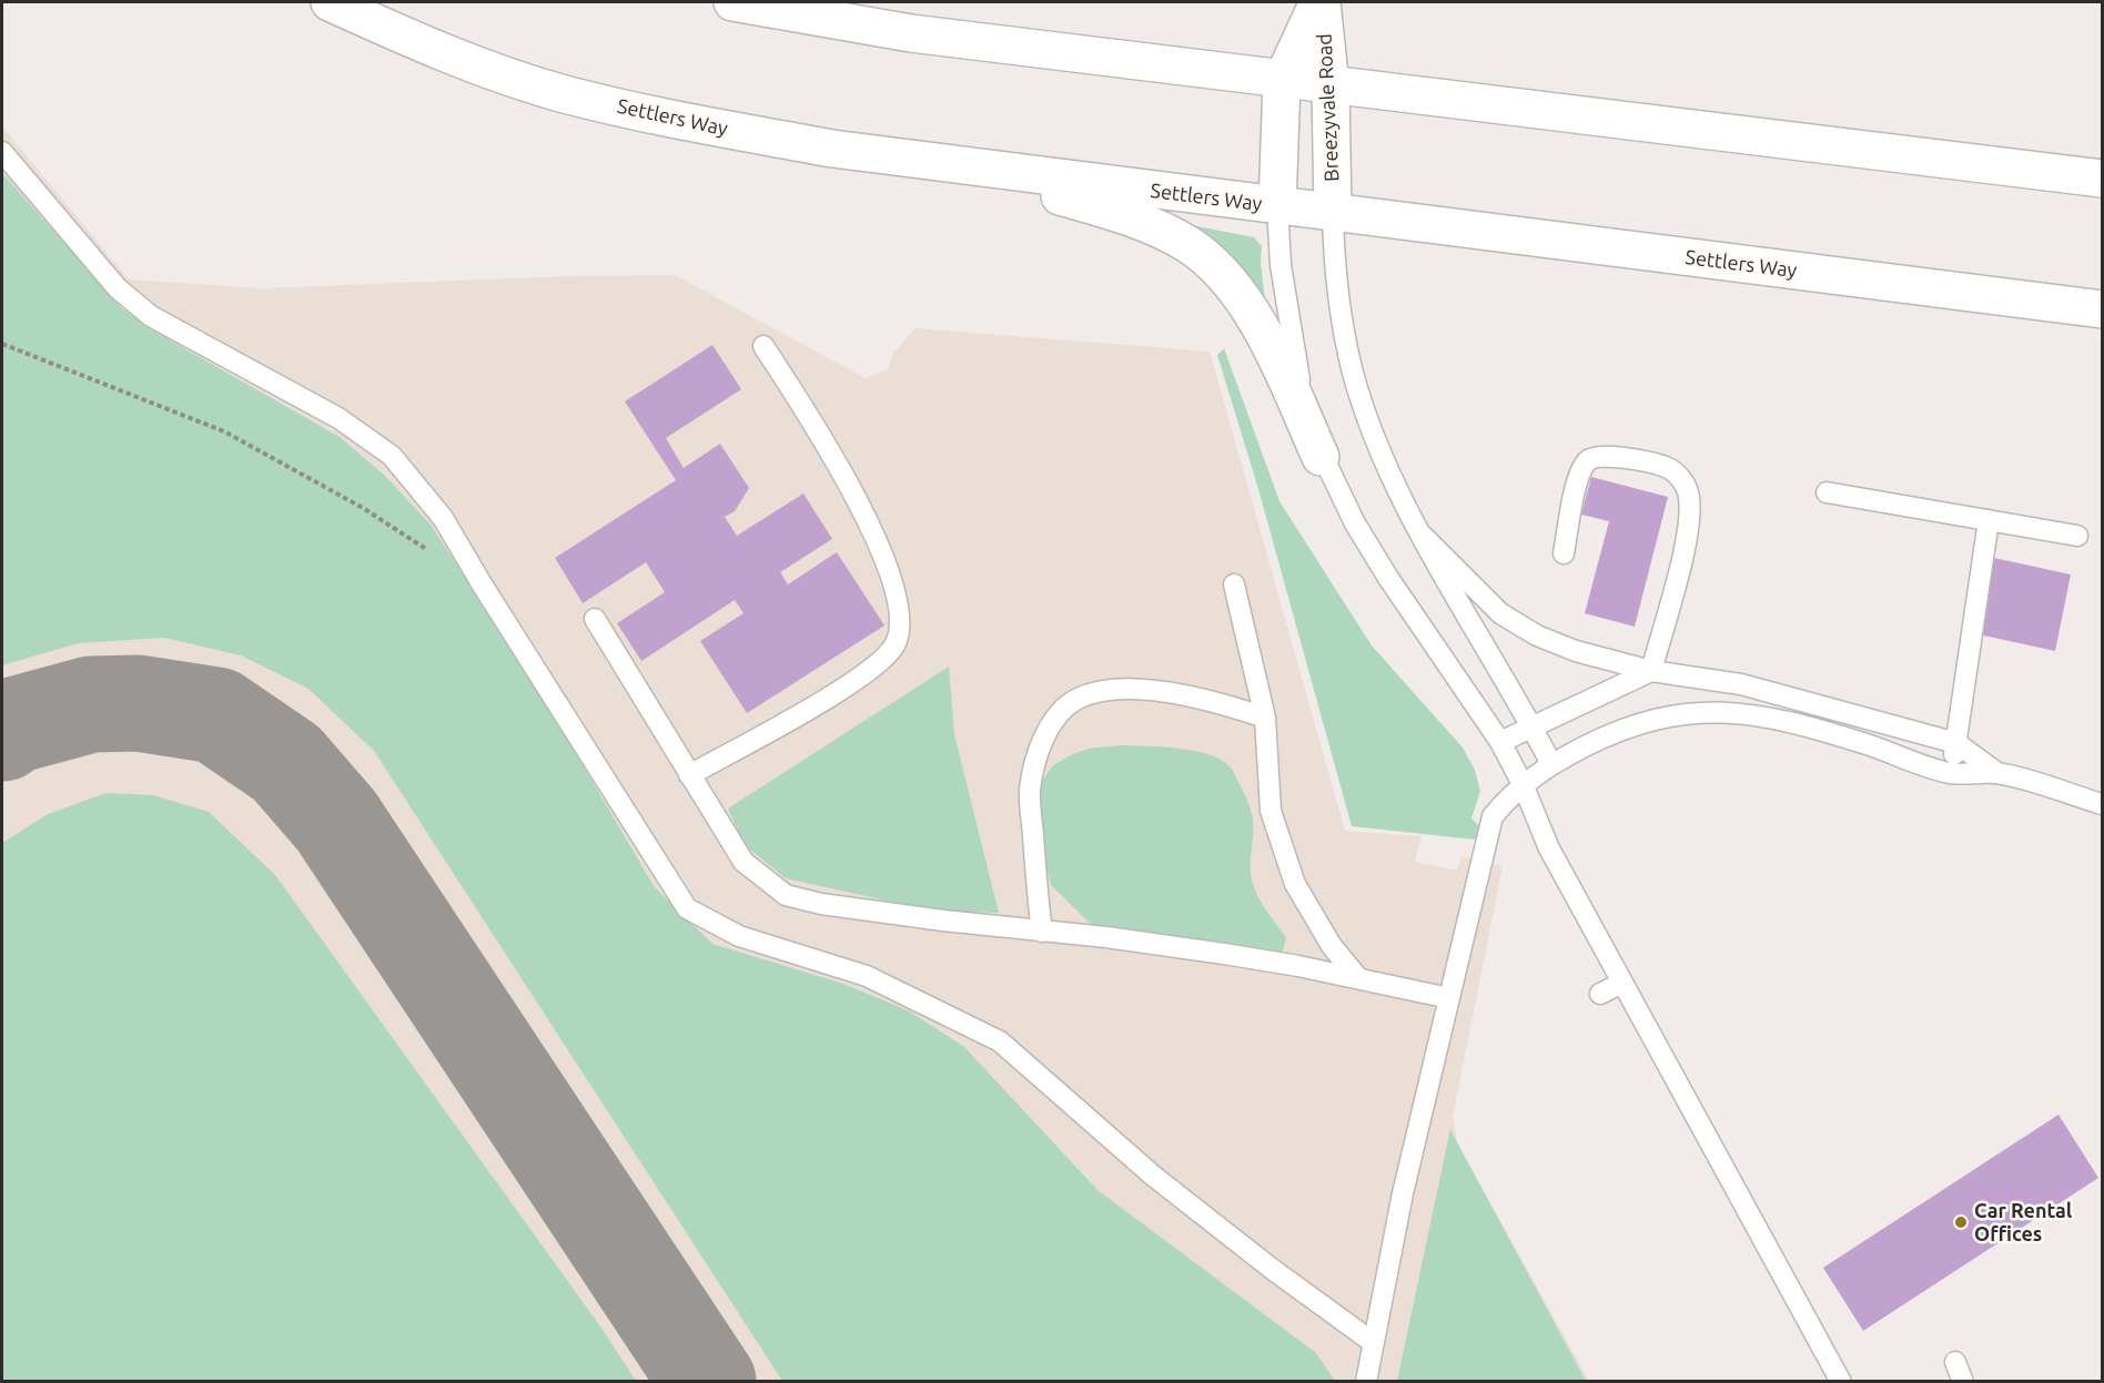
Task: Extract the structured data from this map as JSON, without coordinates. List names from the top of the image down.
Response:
{
  "streets": {
    "main road": ["Breezyvale Road", "Settlers Way"]
  },
  "crossings": [
    ["Breezyvale Road", "Settlers Way"]
  ],
  "places": ["Car Rental Offices"]
}
